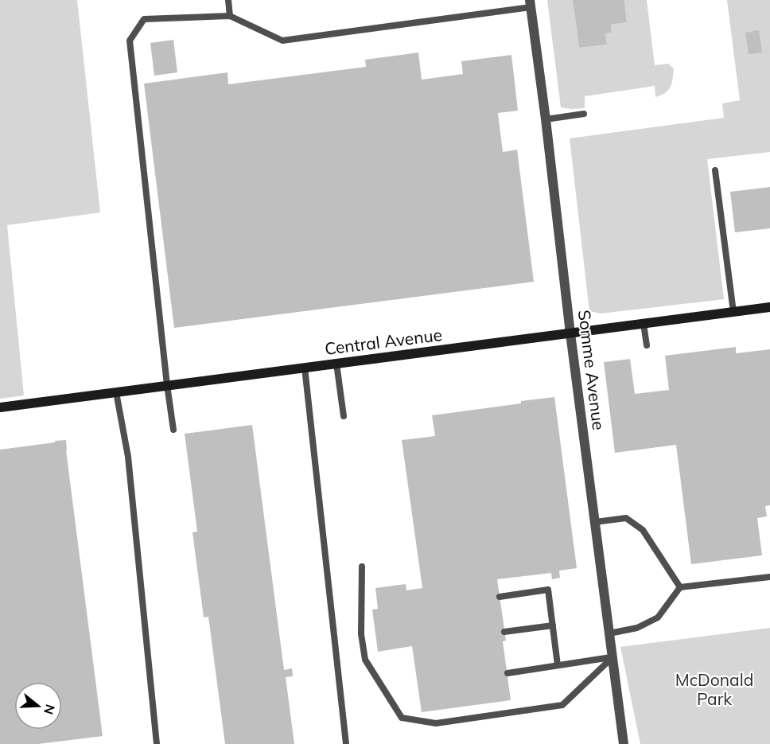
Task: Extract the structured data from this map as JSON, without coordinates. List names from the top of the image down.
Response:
{
  "streets": {
    "street": ["Central Avenue", "Somme Avenue"]
  },
  "crossings": [
    ["Central Avenue", "Somme Avenue"]
  ],
  "parks": ["McDonald Park"],
  "north": "right"
}
